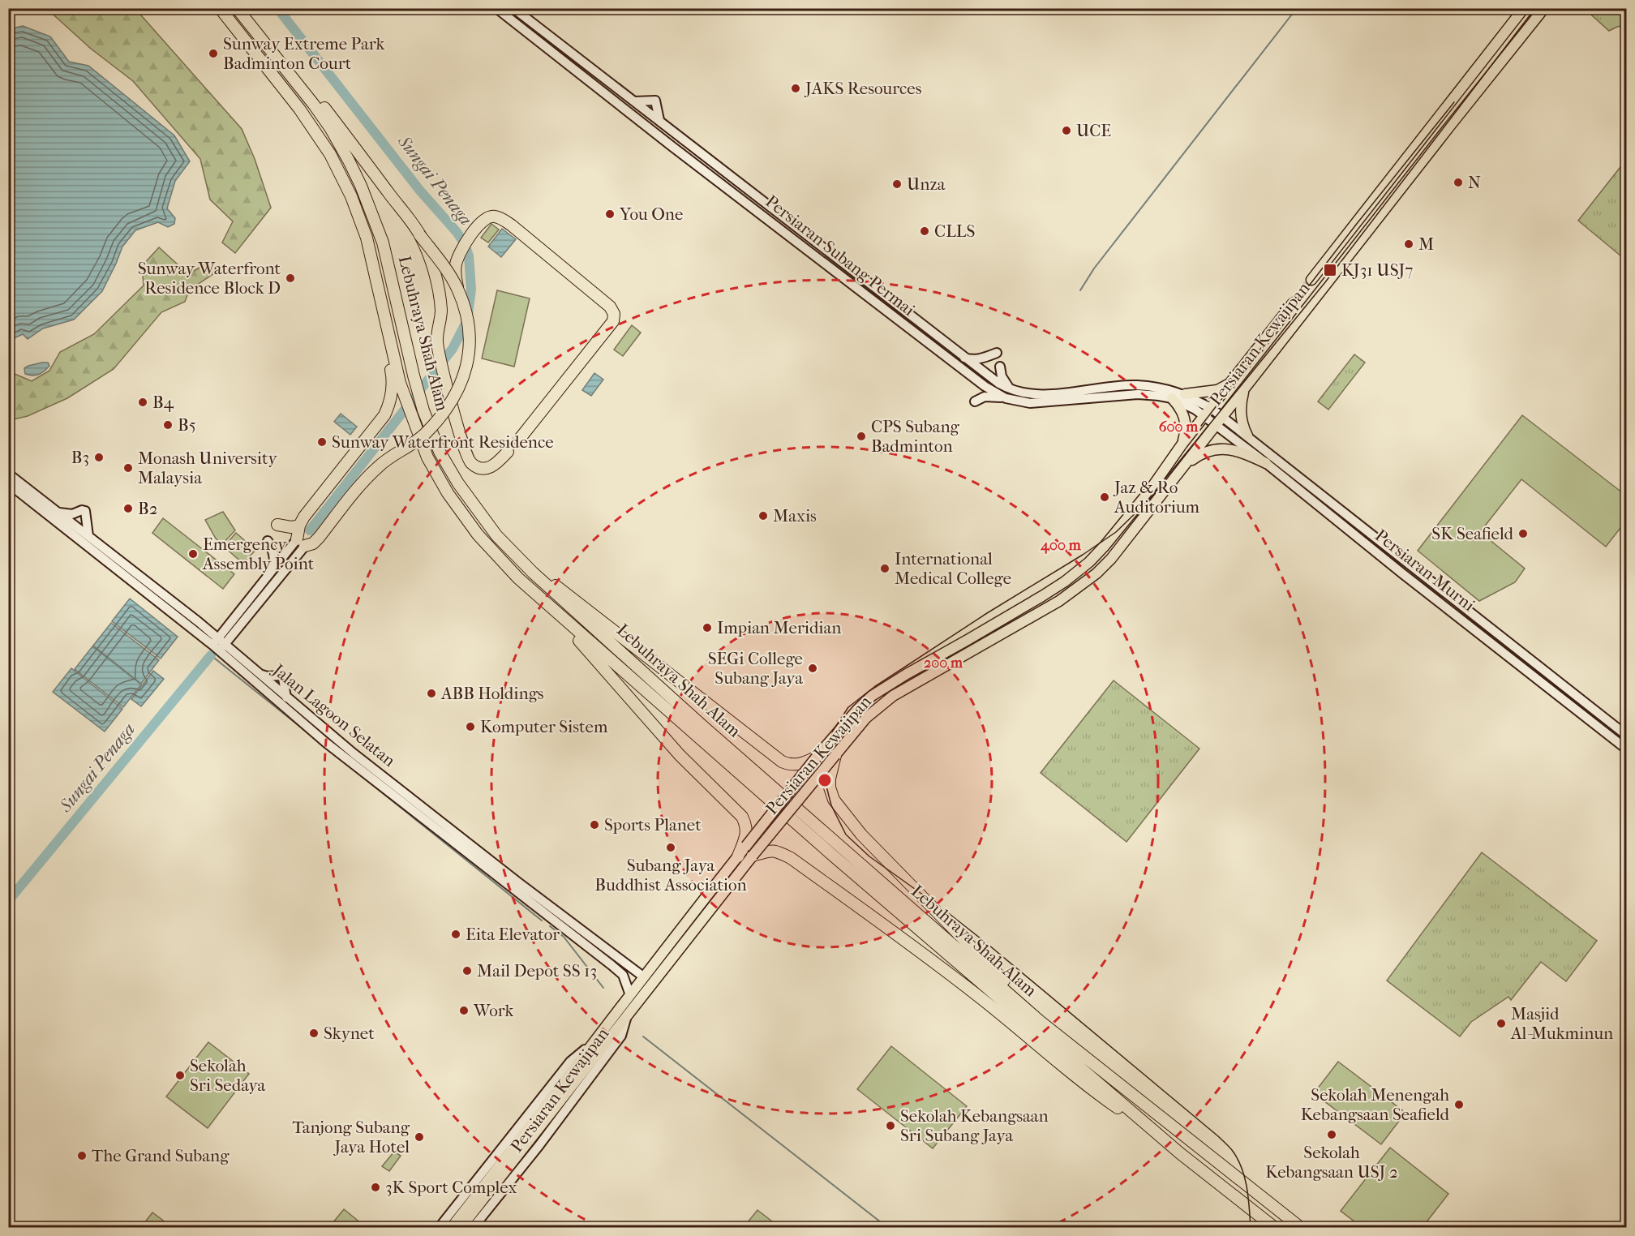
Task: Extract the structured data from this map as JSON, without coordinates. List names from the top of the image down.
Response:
{
  "streets": {
    "highway": ["Lebuhraya Shah Alam"],
    "main road": [
      "Persiaran Subang Permai",
      "Persiaran Kewajipan",
      "Persiaran Murni",
      "Jalan Lagoon Selatan"
    ]
  },
  "crossings": [
    ["Persiaran Subang Permai", "Persiaran Kewajipan"],
    ["Persiaran Subang Permai", "Persiaran Murni"],
    ["Persiaran Kewajipan", "Persiaran Murni"],
    ["Persiaran Kewajipan", "Jalan Lagoon Selatan"]
  ],
  "water": ["Sungai Penaga"],
  "places": {
    "other": [
      "Sunway Extreme Park Badminton Court",
      "JAKS Resources",
      "UCE",
      "N",
      "Unza",
      "You One",
      "CLLS",
      "M",
      "Sunway Waterfront Residence Block D",
      "B4",
      "B5",
      "CPS Subang Badminton",
      "Sunway Waterfront Residence",
      "B3",
      "Monash University Malaysia",
      "Jaz & Ro Auditorium",
      "B2",
      "Maxis",
      "SK Seafield",
      "Emergency Assembly Point",
      "International Medical College",
      "Impian Meridian",
      "SEGi College Subang Jaya",
      "ABB Holdings",
      "Komputer Sistem",
      "Sports Planet",
      "Subang Jaya Buddhist Association",
      "Eita Elevator",
      "Mail Depot SS 13",
      "Work",
      "Masjid Al-Mukminun",
      "Skynet",
      "Sekolah Sri Sedaya",
      "Sekolah Menengah Kebangsaan Seafield",
      "Sekolah Kebangsaan Sri Subang Jaya",
      "Sekolah Kebangsaan USJ 2",
      "Tanjong Subang Jaya Hotel",
      "The Grand Subang",
      "3K Sport Complex"
    ],
    "transit": ["KJ31 USJ7"]
  },
  "rings": ["600 m", "400 m", "200 m"]
}
